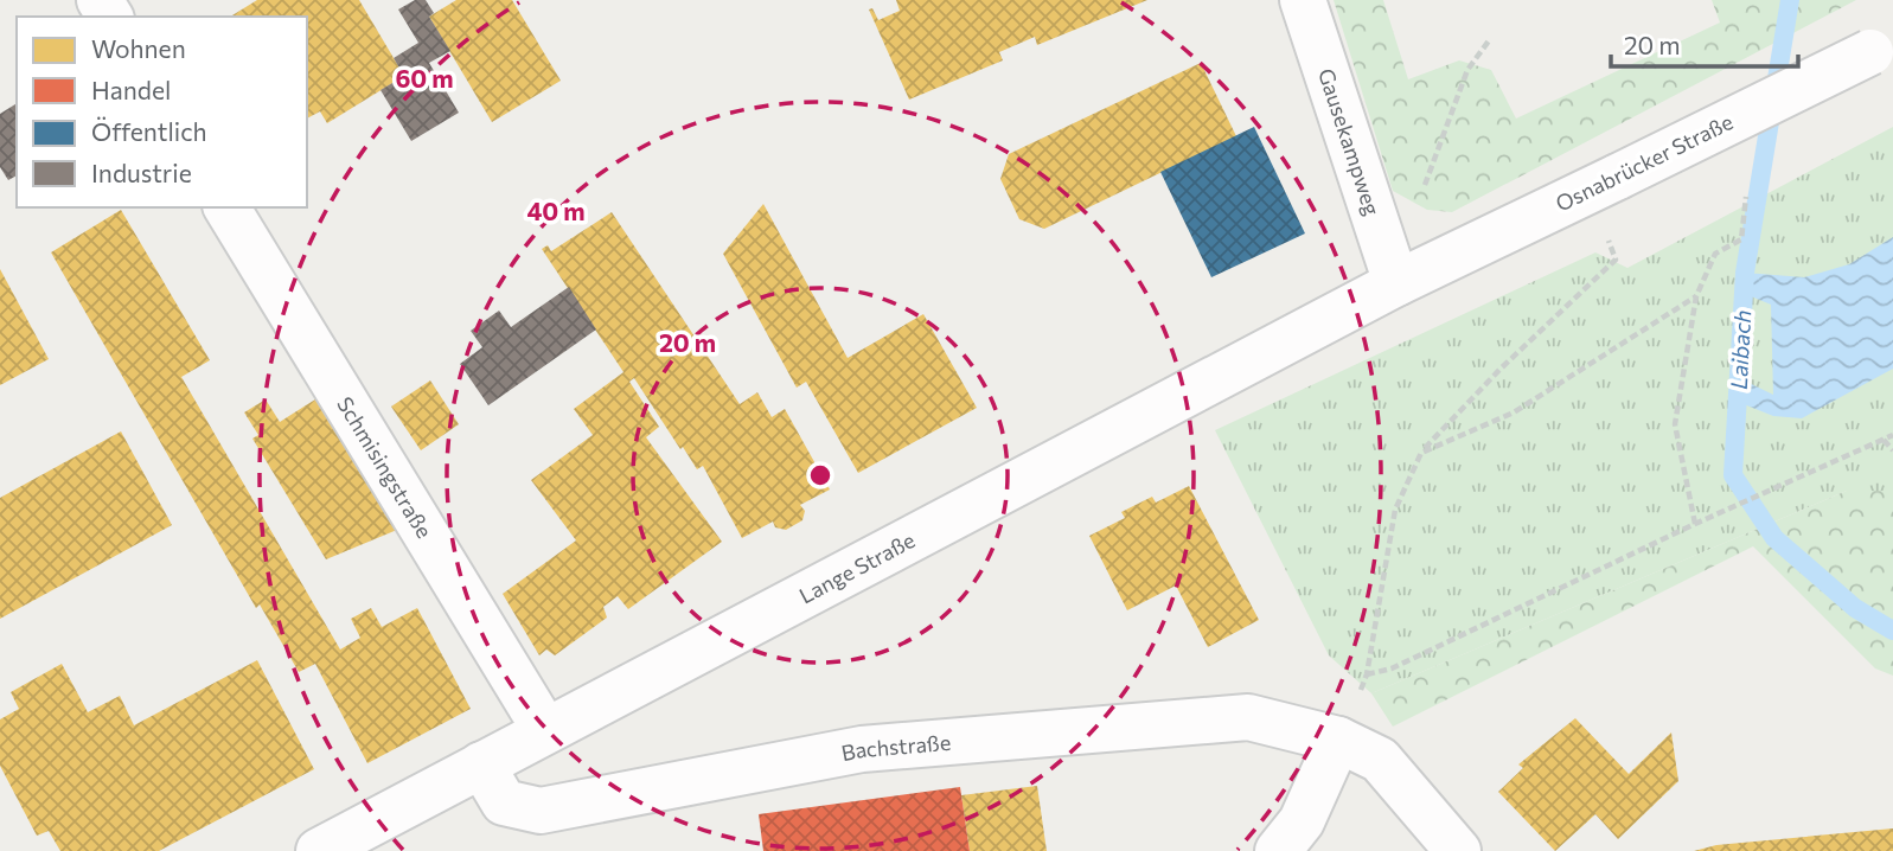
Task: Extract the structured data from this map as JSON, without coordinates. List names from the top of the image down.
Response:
{
  "streets": {
    "street": [
      "Gausekampweg",
      "Osnabrücker Straße",
      "Schmisingstraße",
      "Lange Straße",
      "Bachstraße"
    ]
  },
  "crossings": [
    ["Gausekampweg", "Osnabrücker Straße"],
    ["Gausekampweg", "Lange Straße"],
    ["Osnabrücker Straße", "Lange Straße"],
    ["Schmisingstraße", "Lange Straße"],
    ["Lange Straße", "Bachstraße"]
  ],
  "water": ["Laibach"],
  "legend": [
    "Wohnen",
    "Handel",
    "Öffentlich",
    "Industrie"
  ],
  "scale_bar": "20 m",
  "rings": ["60 m", "40 m", "20 m"]
}
